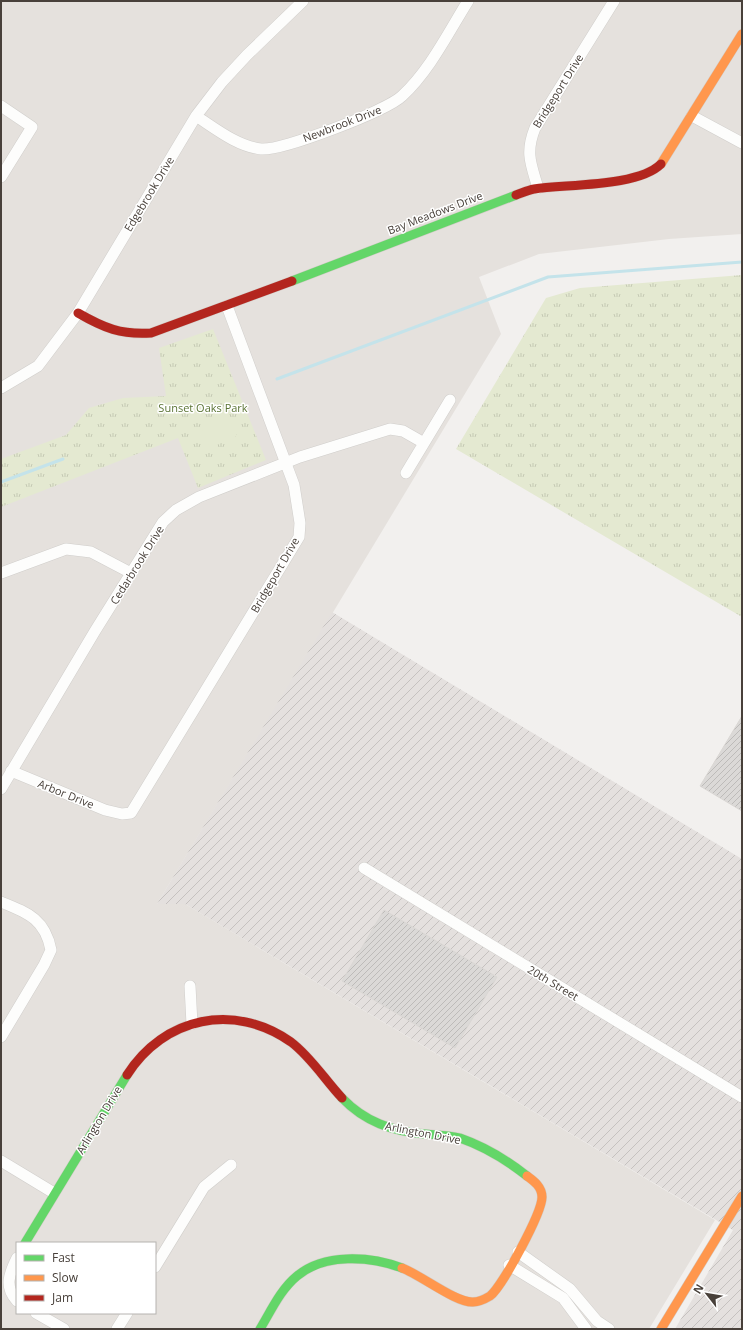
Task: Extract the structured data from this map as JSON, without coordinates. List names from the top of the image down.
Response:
{
  "streets": {
    "street": [
      "Bridgeport Drive",
      "Newbrook Drive",
      "Edgebrook Drive",
      "Bay Meadows Drive",
      "Cedarbrook Drive",
      "Arbor Drive",
      "20th Street",
      "Arlington Drive"
    ]
  },
  "crossings": [
    ["Bridgeport Drive", "Bay Meadows Drive"],
    ["Bridgeport Drive", "Cedarbrook Drive"],
    ["Bridgeport Drive", "Arbor Drive"],
    ["Newbrook Drive", "Edgebrook Drive"],
    ["Edgebrook Drive", "Bay Meadows Drive"],
    ["Cedarbrook Drive", "Arbor Drive"]
  ],
  "parks": ["Sunset Oaks Park"],
  "legend": ["Fast", "Slow", "Jam"],
  "north": "top left"
}
